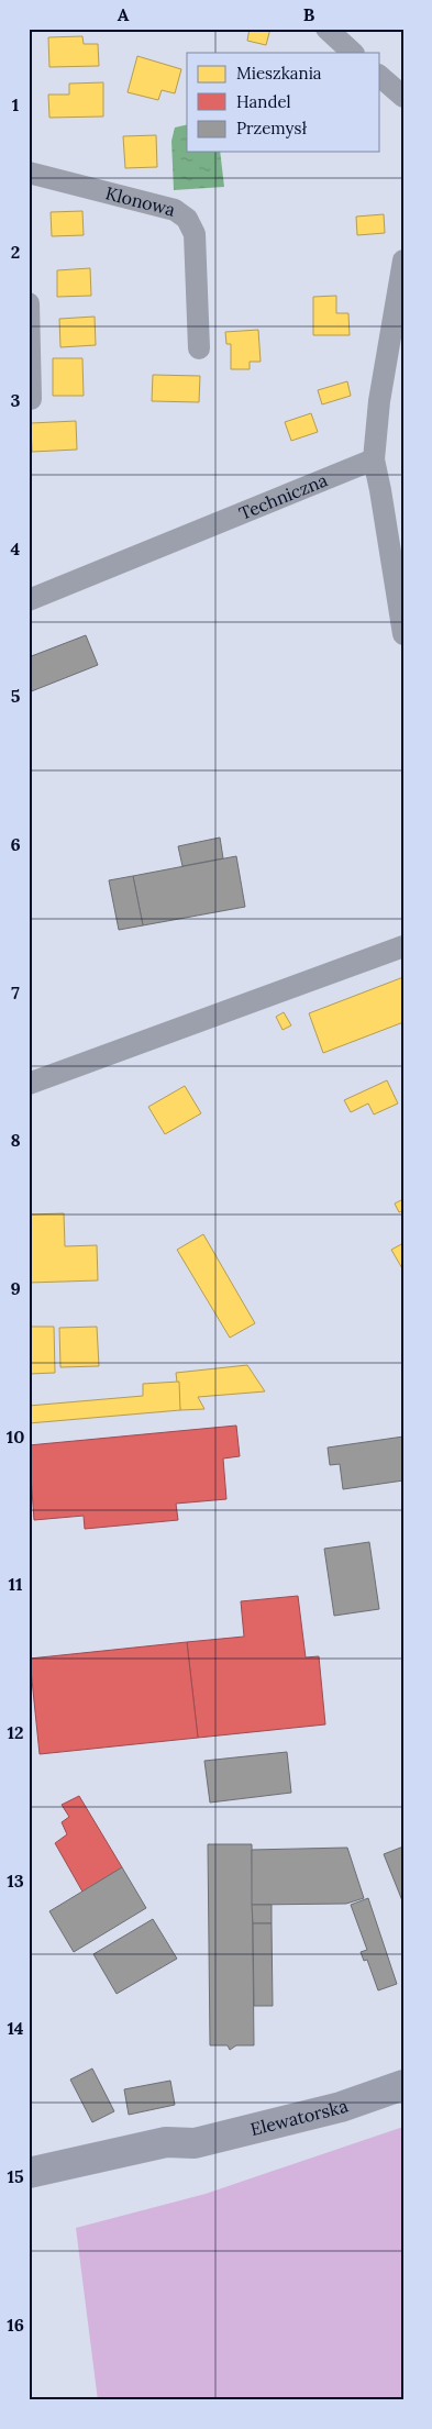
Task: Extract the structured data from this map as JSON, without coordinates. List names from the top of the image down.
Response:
{
  "streets": {
    "street": ["Klonowa", "Techniczna", "Elewatorska"]
  },
  "legend": ["Mieszkania", "Handel", "Przemysł"],
  "grid": {
    "columns": ["A", "B"],
    "rows": [
      "1",
      "2",
      "3",
      "4",
      "5",
      "6",
      "7",
      "8",
      "9",
      "10",
      "11",
      "12",
      "13",
      "14",
      "15",
      "16"
    ]
  }
}
